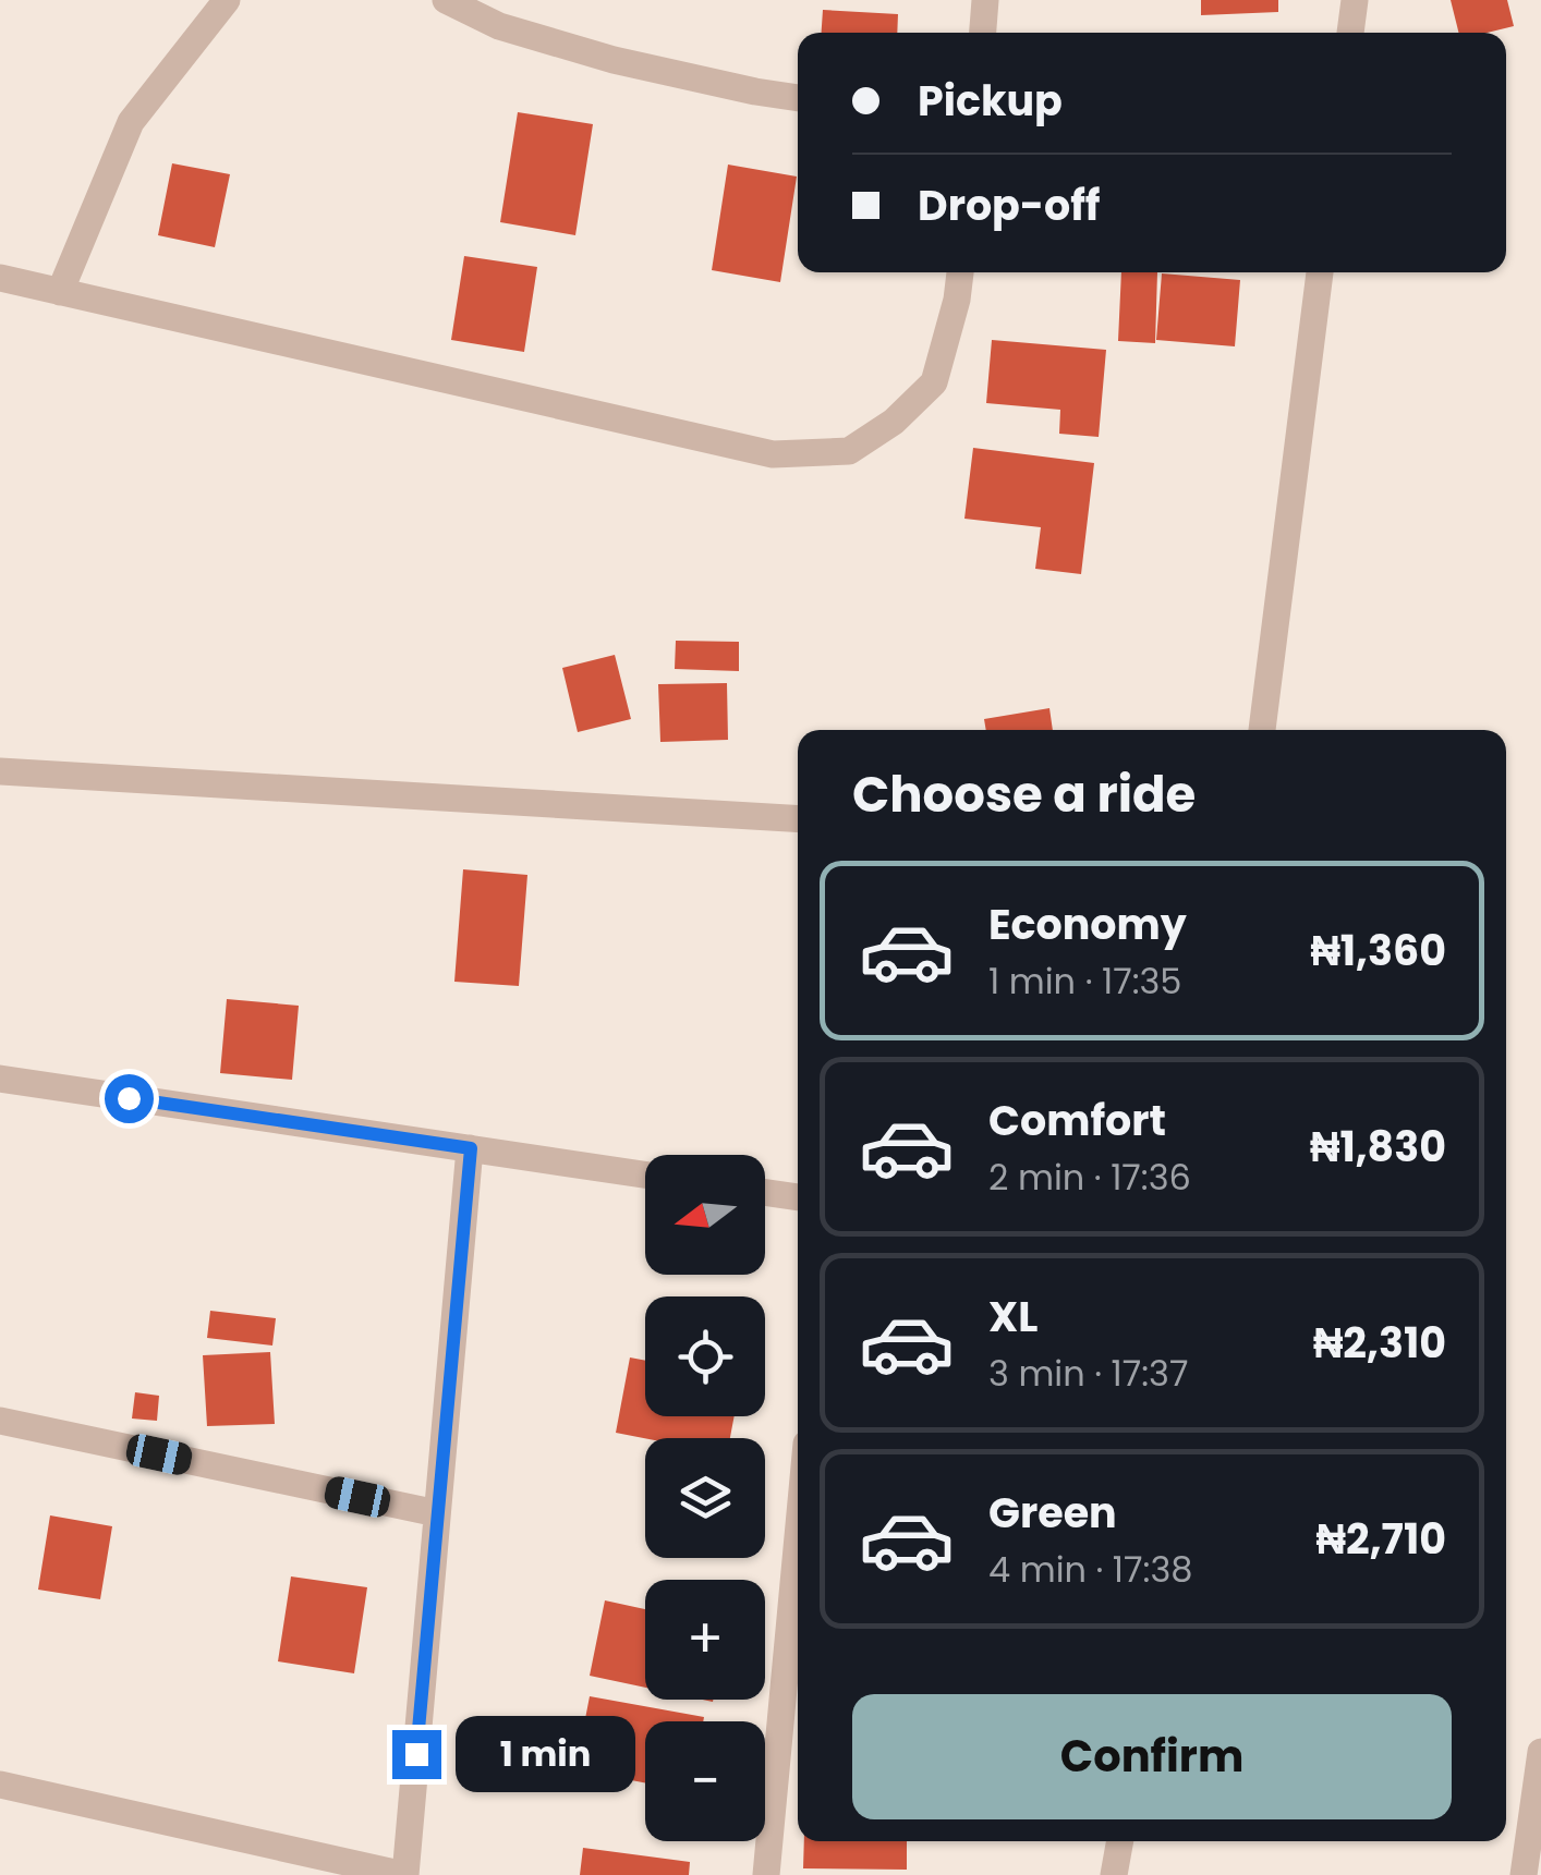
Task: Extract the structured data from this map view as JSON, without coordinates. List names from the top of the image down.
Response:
{
  "north": "left",
  "page": {
    "banner": ["Pickup", "Drop-off"],
    "heading": "Choose a ride",
    "list": [
      {
        "name": "Economy",
        "note": "1 min · 17:35",
        "value": "₦1,360"
      },
      {
        "name": "Comfort",
        "note": "2 min · 17:36",
        "value": "₦1,830"
      },
      {
        "name": "XL",
        "note": "3 min · 17:37",
        "value": "₦2,310"
      },
      {
        "name": "Green",
        "note": "4 min · 17:38",
        "value": "₦2,710"
      }
    ],
    "map_buttons": ["+", "−"],
    "buttons": "Confirm",
    "bubble": "1 min"
  }
}
